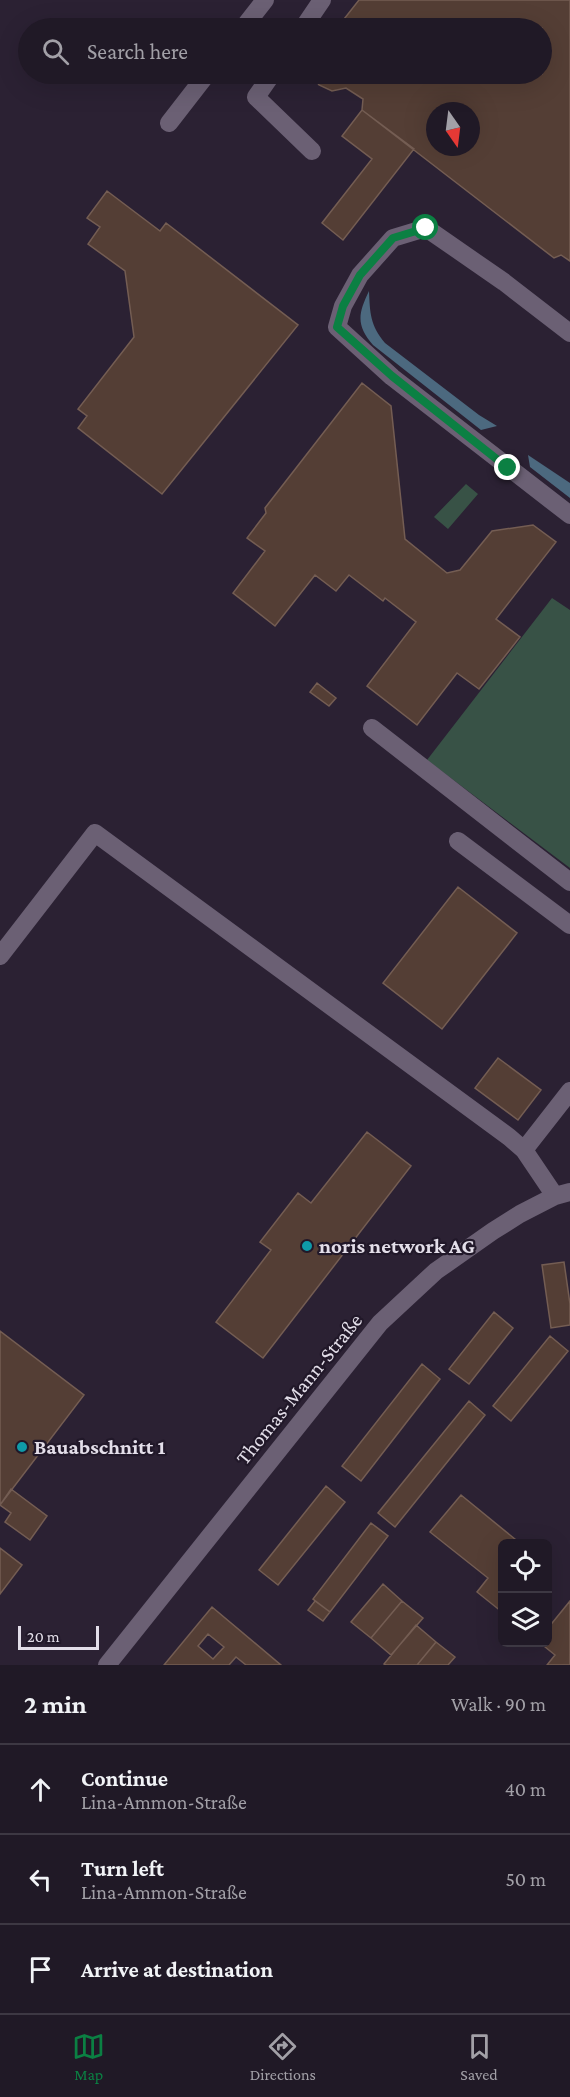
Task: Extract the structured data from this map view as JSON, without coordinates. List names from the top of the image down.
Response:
{
  "streets": {
    "street": ["Thomas-Mann-Straße"]
  },
  "places": ["noris network AG", "Bauabschnitt 1"],
  "scale_bar": "20 m",
  "north": "bottom",
  "page": {
    "search": "Search here",
    "scale": "20 m",
    "heading": ["2 min", "Walk · 90 m"],
    "list": [
      ["Continue", "Lina-Ammon-Straße", "40 m"],
      ["Turn left", "Lina-Ammon-Straße", "50 m"],
      "Arrive at destination"
    ],
    "nav": ["Map", "Directions", "Saved"]
  }
}
